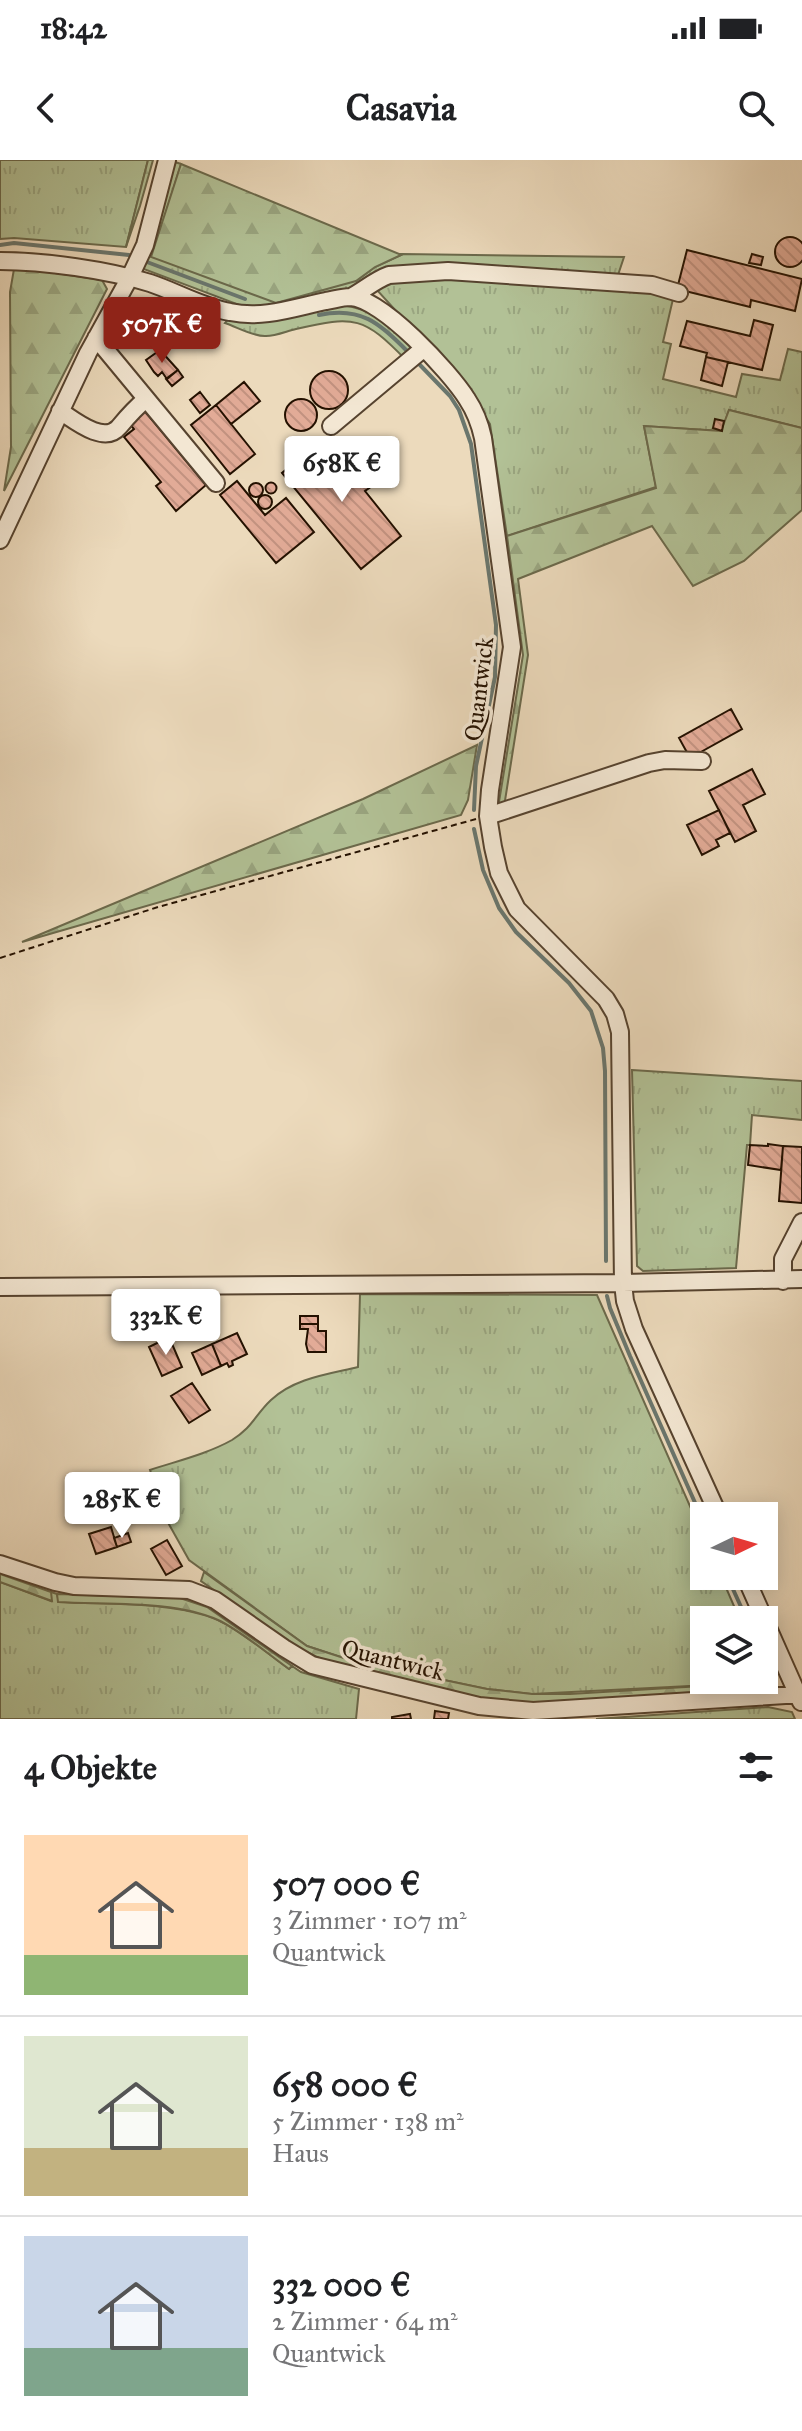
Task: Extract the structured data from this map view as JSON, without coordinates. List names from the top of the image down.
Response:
{
  "streets": {
    "street": ["Quantwick"]
  },
  "north": "right",
  "page": {
    "status": "18:42",
    "header": "Casavia",
    "price": [
      "507K €",
      "658K €",
      "332K €",
      "285K €"
    ],
    "heading": "4 Objekte",
    "list": [
      {
        "name": "507 000 €",
        "note": "3 Zimmer · 107 m² · Quantwick"
      },
      {
        "name": "658 000 €",
        "note": "5 Zimmer · 138 m² · Haus"
      },
      {
        "name": "332 000 €",
        "note": "2 Zimmer · 64 m² · Quantwick"
      }
    ]
  }
}
